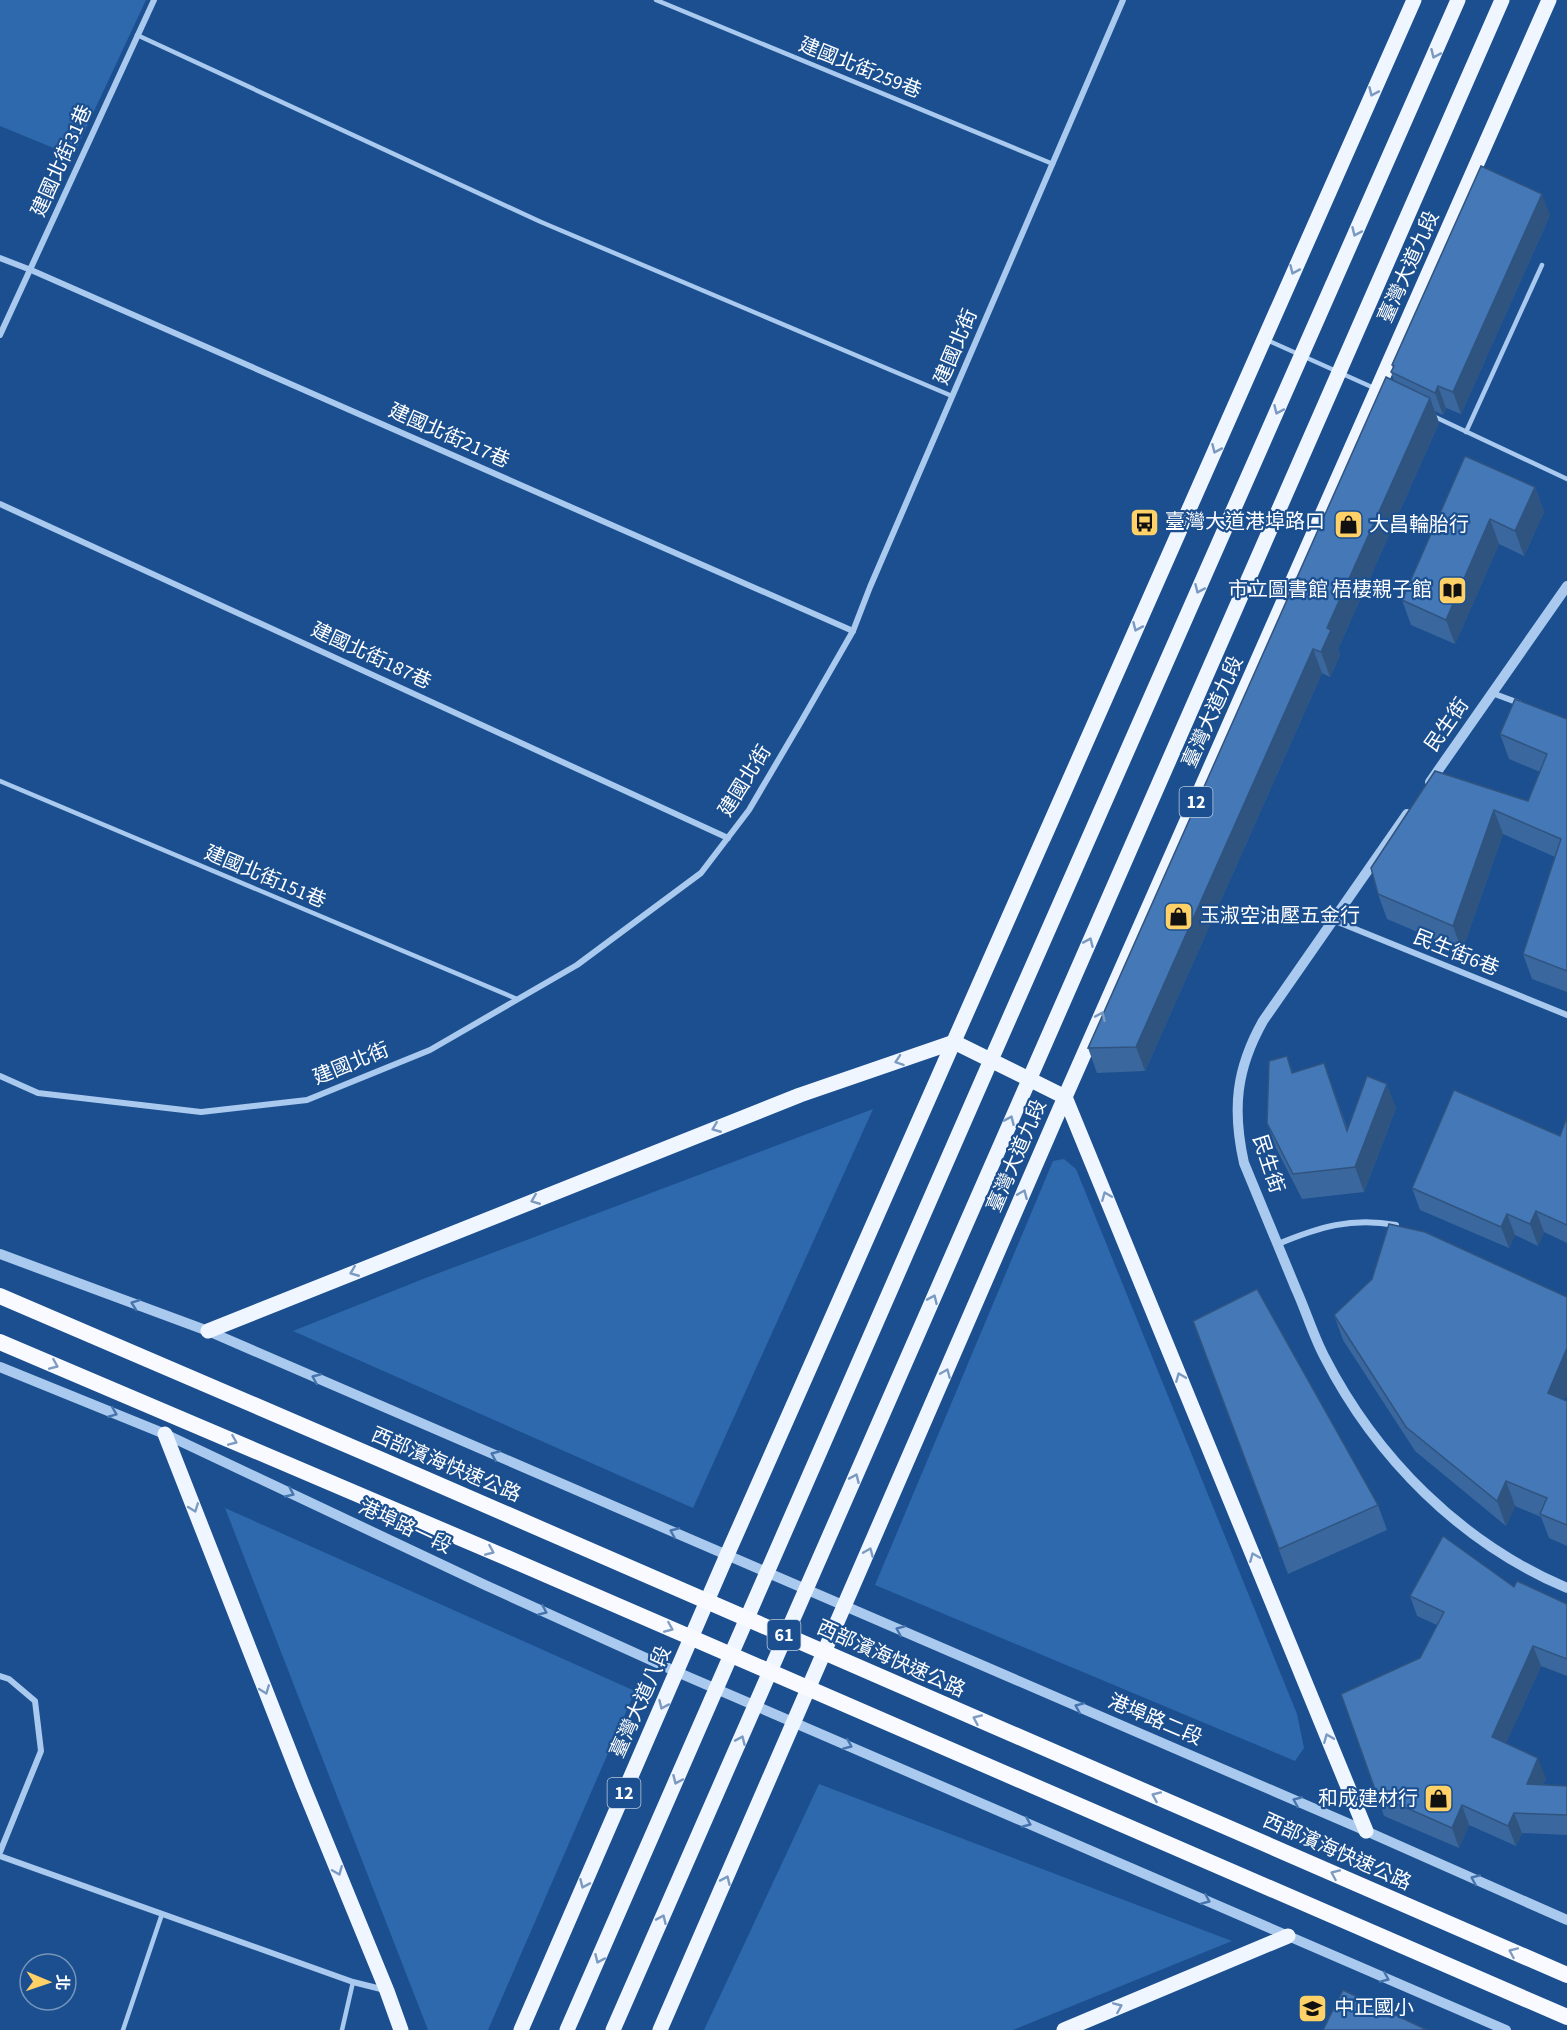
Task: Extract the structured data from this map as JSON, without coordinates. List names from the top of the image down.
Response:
{
  "streets": {
    "highway": ["西部濱海快速公路", "61"],
    "main road": ["臺灣大道九段", "12", "臺灣大道八段"],
    "street": [
      "建國北街31巷",
      "建國北街",
      "建國北街217巷",
      "建國北街187巷",
      "民生街",
      "民生街6巷",
      "港埠路一段",
      "港埠路二段"
    ],
    "lane": ["建國北街259巷", "建國北街151巷"]
  },
  "crossings": [
    ["建國北街259巷", "建國北街"],
    ["建國北街31巷", "建國北街217巷"],
    ["臺灣大道九段", "12"],
    ["臺灣大道九段", "港埠路二段"],
    ["建國北街", "建國北街217巷"],
    ["建國北街", "建國北街187巷"],
    ["建國北街", "建國北街151巷"],
    ["民生街", "民生街6巷"],
    ["12", "港埠路一段"],
    ["12", "臺灣大道八段"],
    ["12", "港埠路二段"],
    ["港埠路一段", "臺灣大道八段"],
    ["臺灣大道八段", "港埠路二段"]
  ],
  "one_way": ["港埠路一段", "港埠路二段"],
  "places": {
    "bus stop": ["臺灣大道港埠路口"],
    "shop": ["大昌輪胎行", "玉淑空油壓五金行", "和成建材行"],
    "library": ["市立圖書館 梧棲親子館"],
    "school or university": ["中正國小"]
  },
  "north": "right"
}
